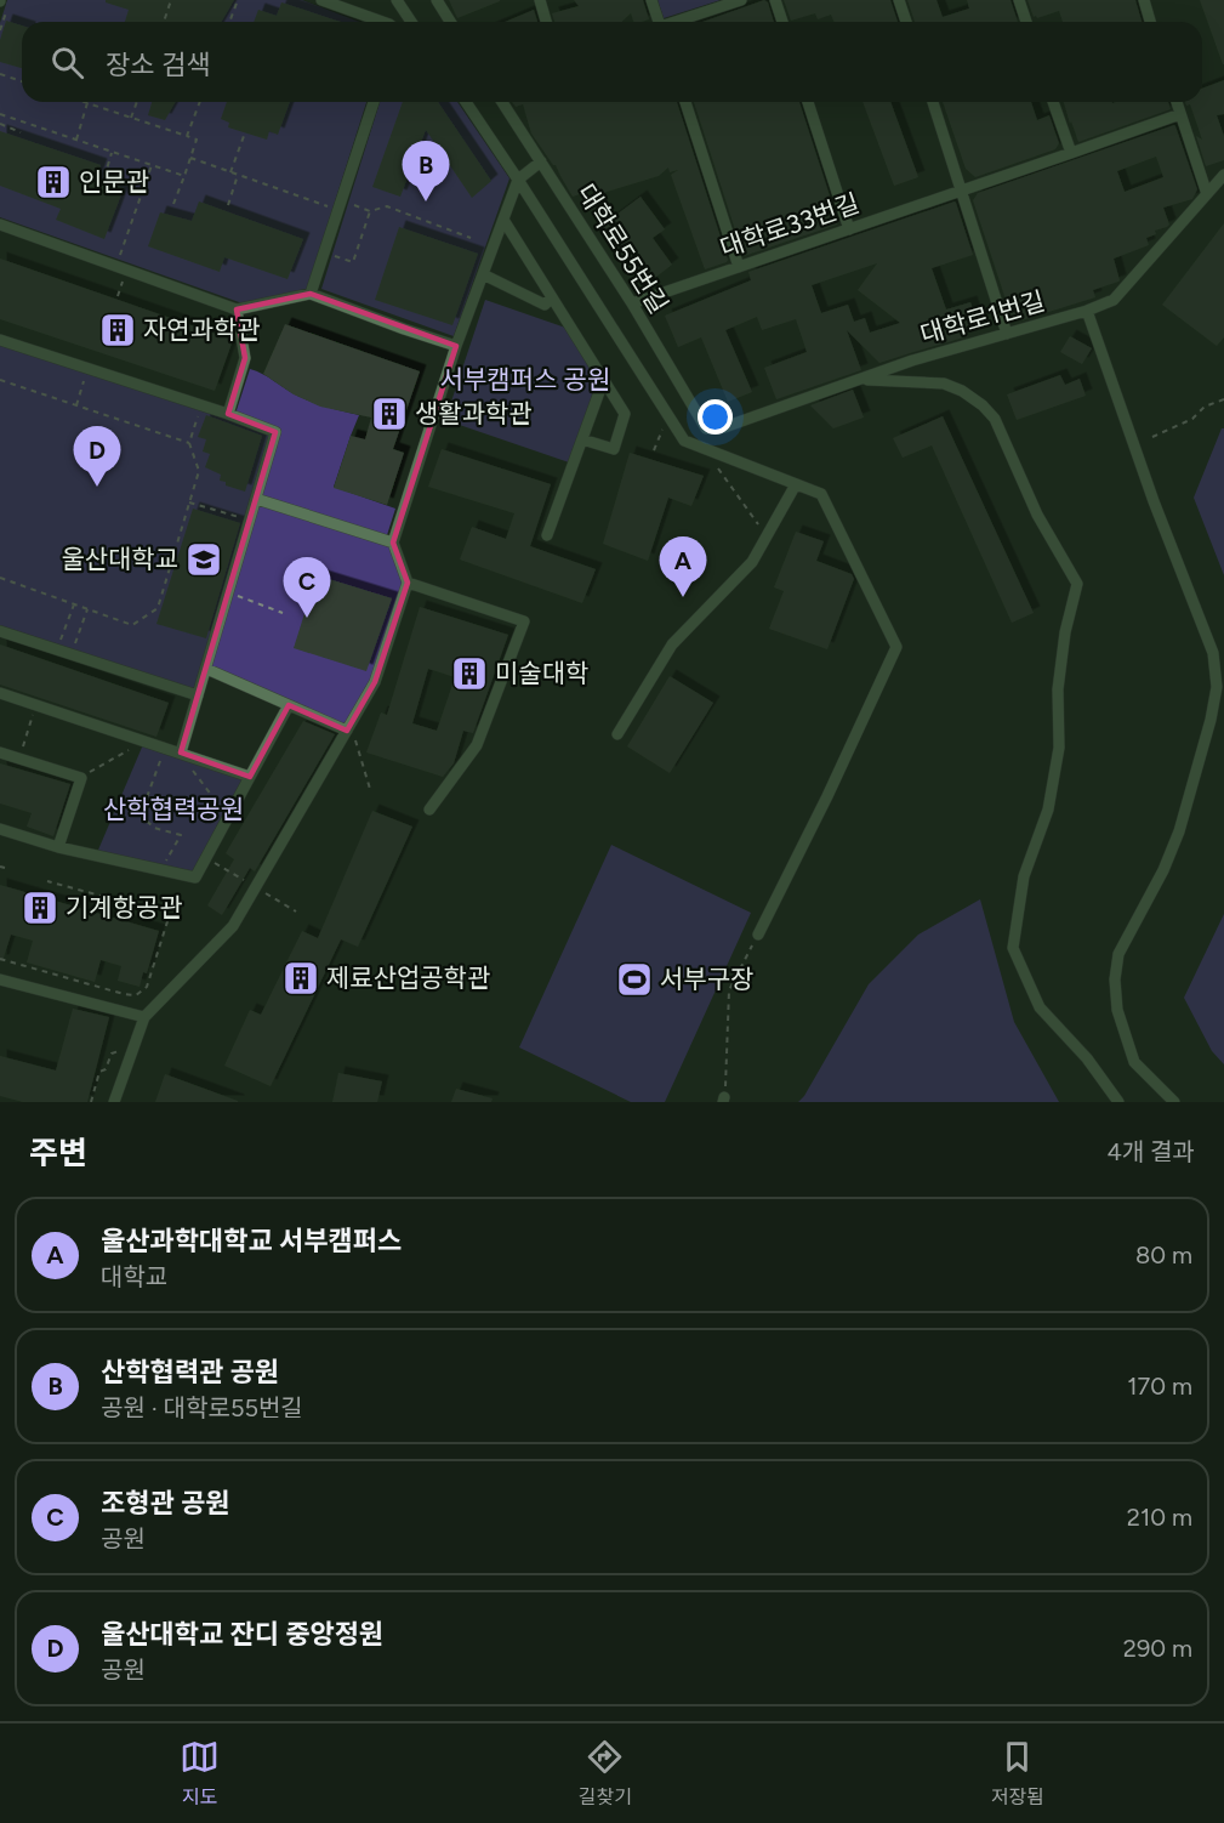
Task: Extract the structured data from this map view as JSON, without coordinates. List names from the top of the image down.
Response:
{
  "streets": {
    "street": ["대학로33번길", "대학로55번길", "대학로1번길"]
  },
  "crossings": [
    ["대학로33번길", "대학로55번길"],
    ["대학로55번길", "대학로1번길"]
  ],
  "parks": ["서부캠퍼스 공원", "산학협력공원"],
  "places": {
    "building": [
      "인문관",
      "자연과학관",
      "생활과학관",
      "미술대학",
      "기계항공관",
      "제료산업공학관"
    ],
    "school or university": ["울산대학교"],
    "sports": ["서부구장"]
  },
  "page": {
    "search": "장소 검색",
    "pins": [
      "B",
      "D",
      "A",
      "C"
    ],
    "heading": ["주변", "4개 결과"],
    "list": [
      {
        "mark": "A",
        "name": "울산과학대학교 서부캠퍼스",
        "note": "대학교",
        "value": "80 m"
      },
      {
        "mark": "B",
        "name": "산학협력관 공원",
        "note": "공원 · 대학로55번길",
        "value": "170 m"
      },
      {
        "mark": "C",
        "name": "조형관 공원",
        "note": "공원",
        "value": "210 m"
      },
      {
        "mark": "D",
        "name": "울산대학교 잔디 중앙정원",
        "note": "공원",
        "value": "290 m"
      }
    ],
    "nav": ["지도", "길찾기", "저장됨"]
  }
}
